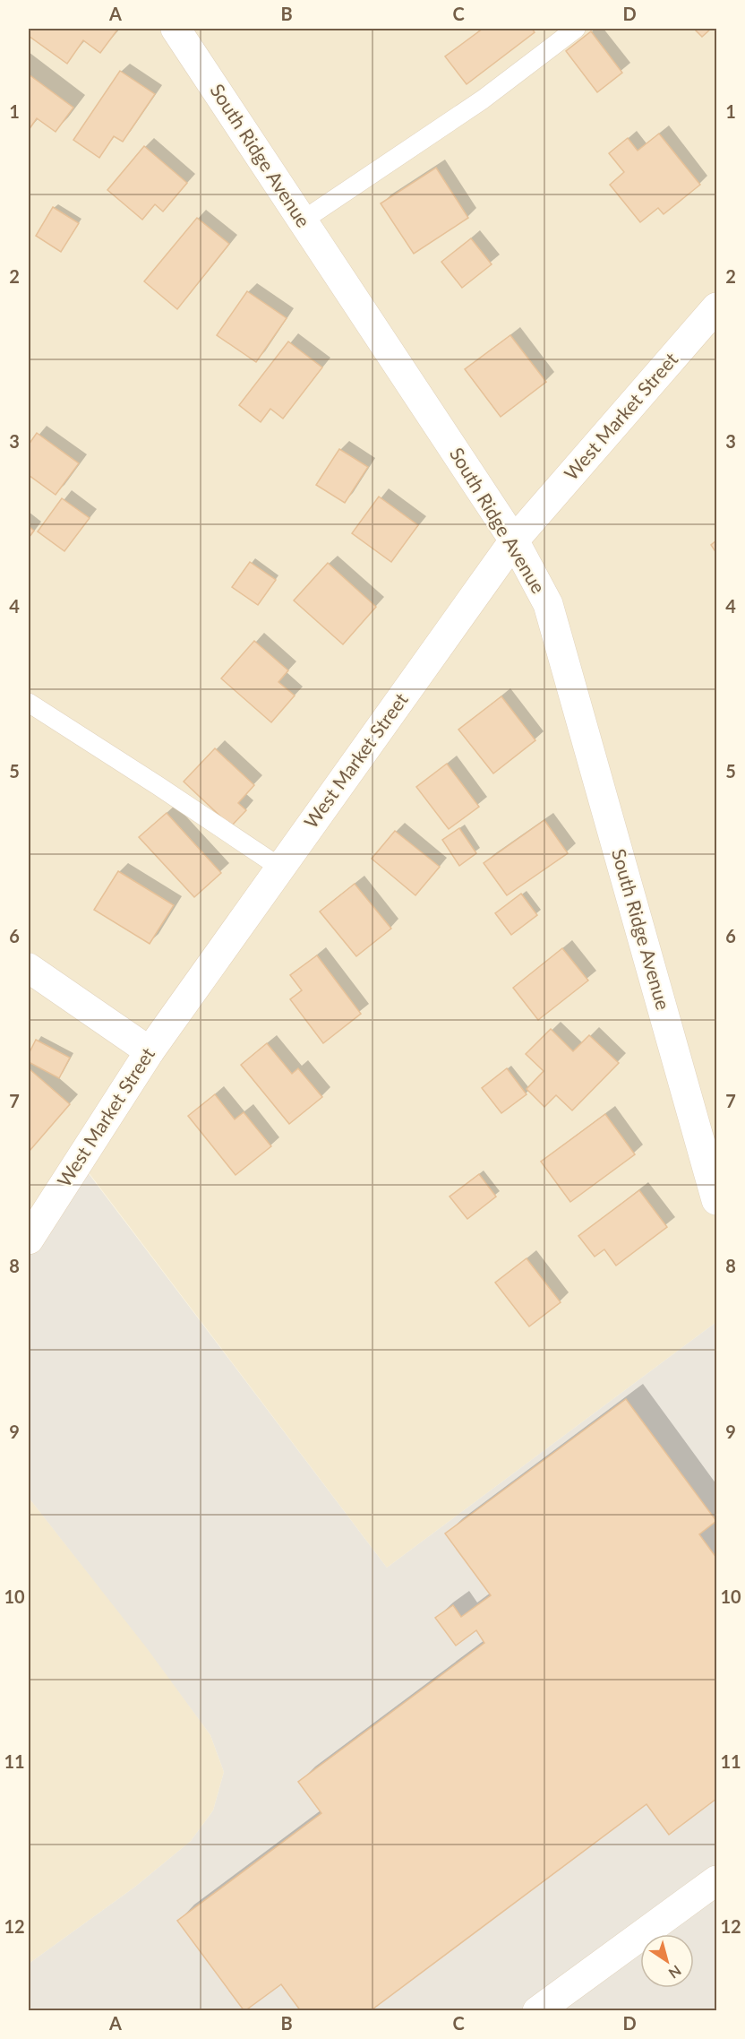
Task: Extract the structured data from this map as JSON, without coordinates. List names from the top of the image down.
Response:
{
  "streets": {
    "street": ["South Ridge Avenue", "West Market Street"]
  },
  "crossings": [
    ["South Ridge Avenue", "West Market Street"]
  ],
  "north": "bottom right",
  "grid": {
    "columns": [
      "A",
      "B",
      "C",
      "D"
    ],
    "rows": [
      "1",
      "2",
      "3",
      "4",
      "5",
      "6",
      "7",
      "8",
      "9",
      "10",
      "11",
      "12"
    ]
  }
}
